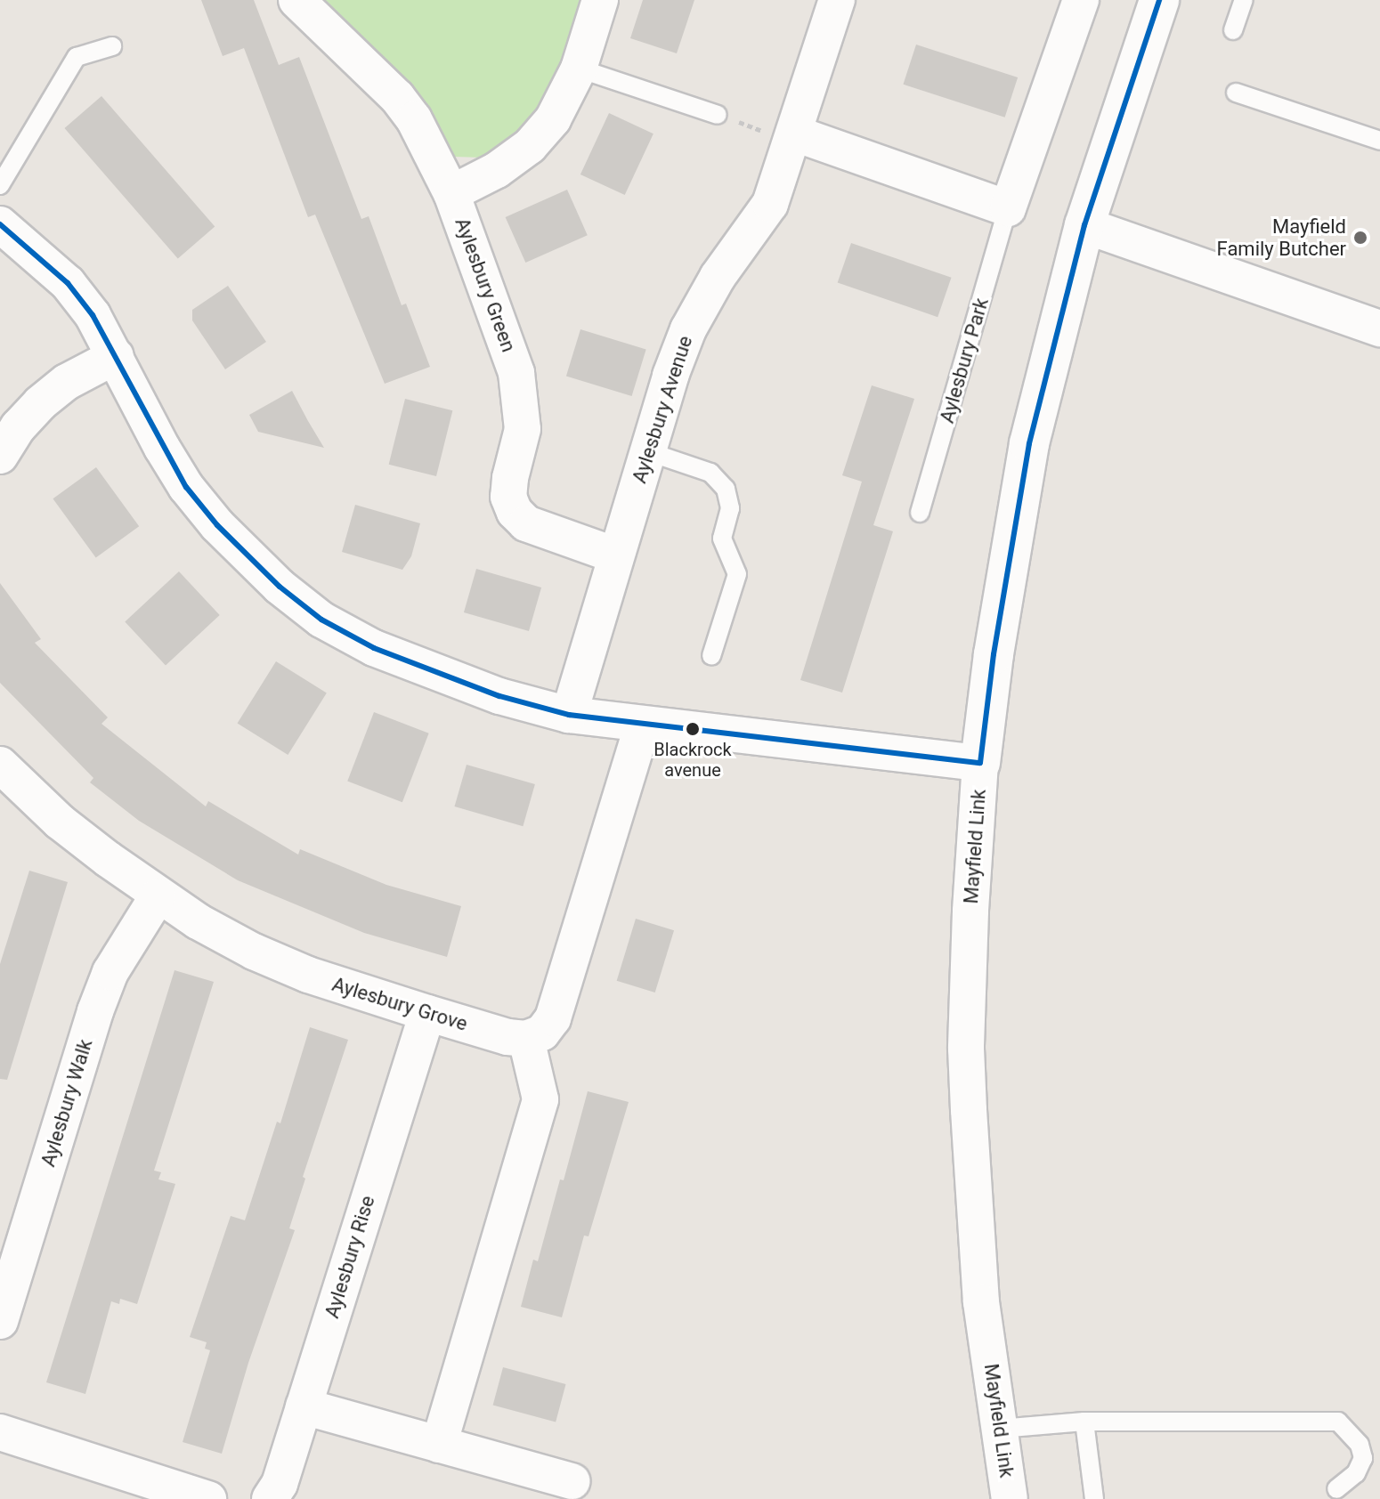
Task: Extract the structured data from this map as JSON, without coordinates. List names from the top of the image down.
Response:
{
  "streets": {
    "street": [
      "Aylesbury Green",
      "Aylesbury Park",
      "Aylesbury Avenue",
      "Mayfield Link",
      "Aylesbury Grove",
      "Aylesbury Walk",
      "Aylesbury Rise"
    ]
  },
  "crossings": [
    ["Aylesbury Green", "Aylesbury Avenue"],
    ["Aylesbury Grove", "Aylesbury Walk"],
    ["Aylesbury Grove", "Aylesbury Rise"]
  ],
  "places": ["Mayfield Family Butcher", "Blackrock avenue"]
}
